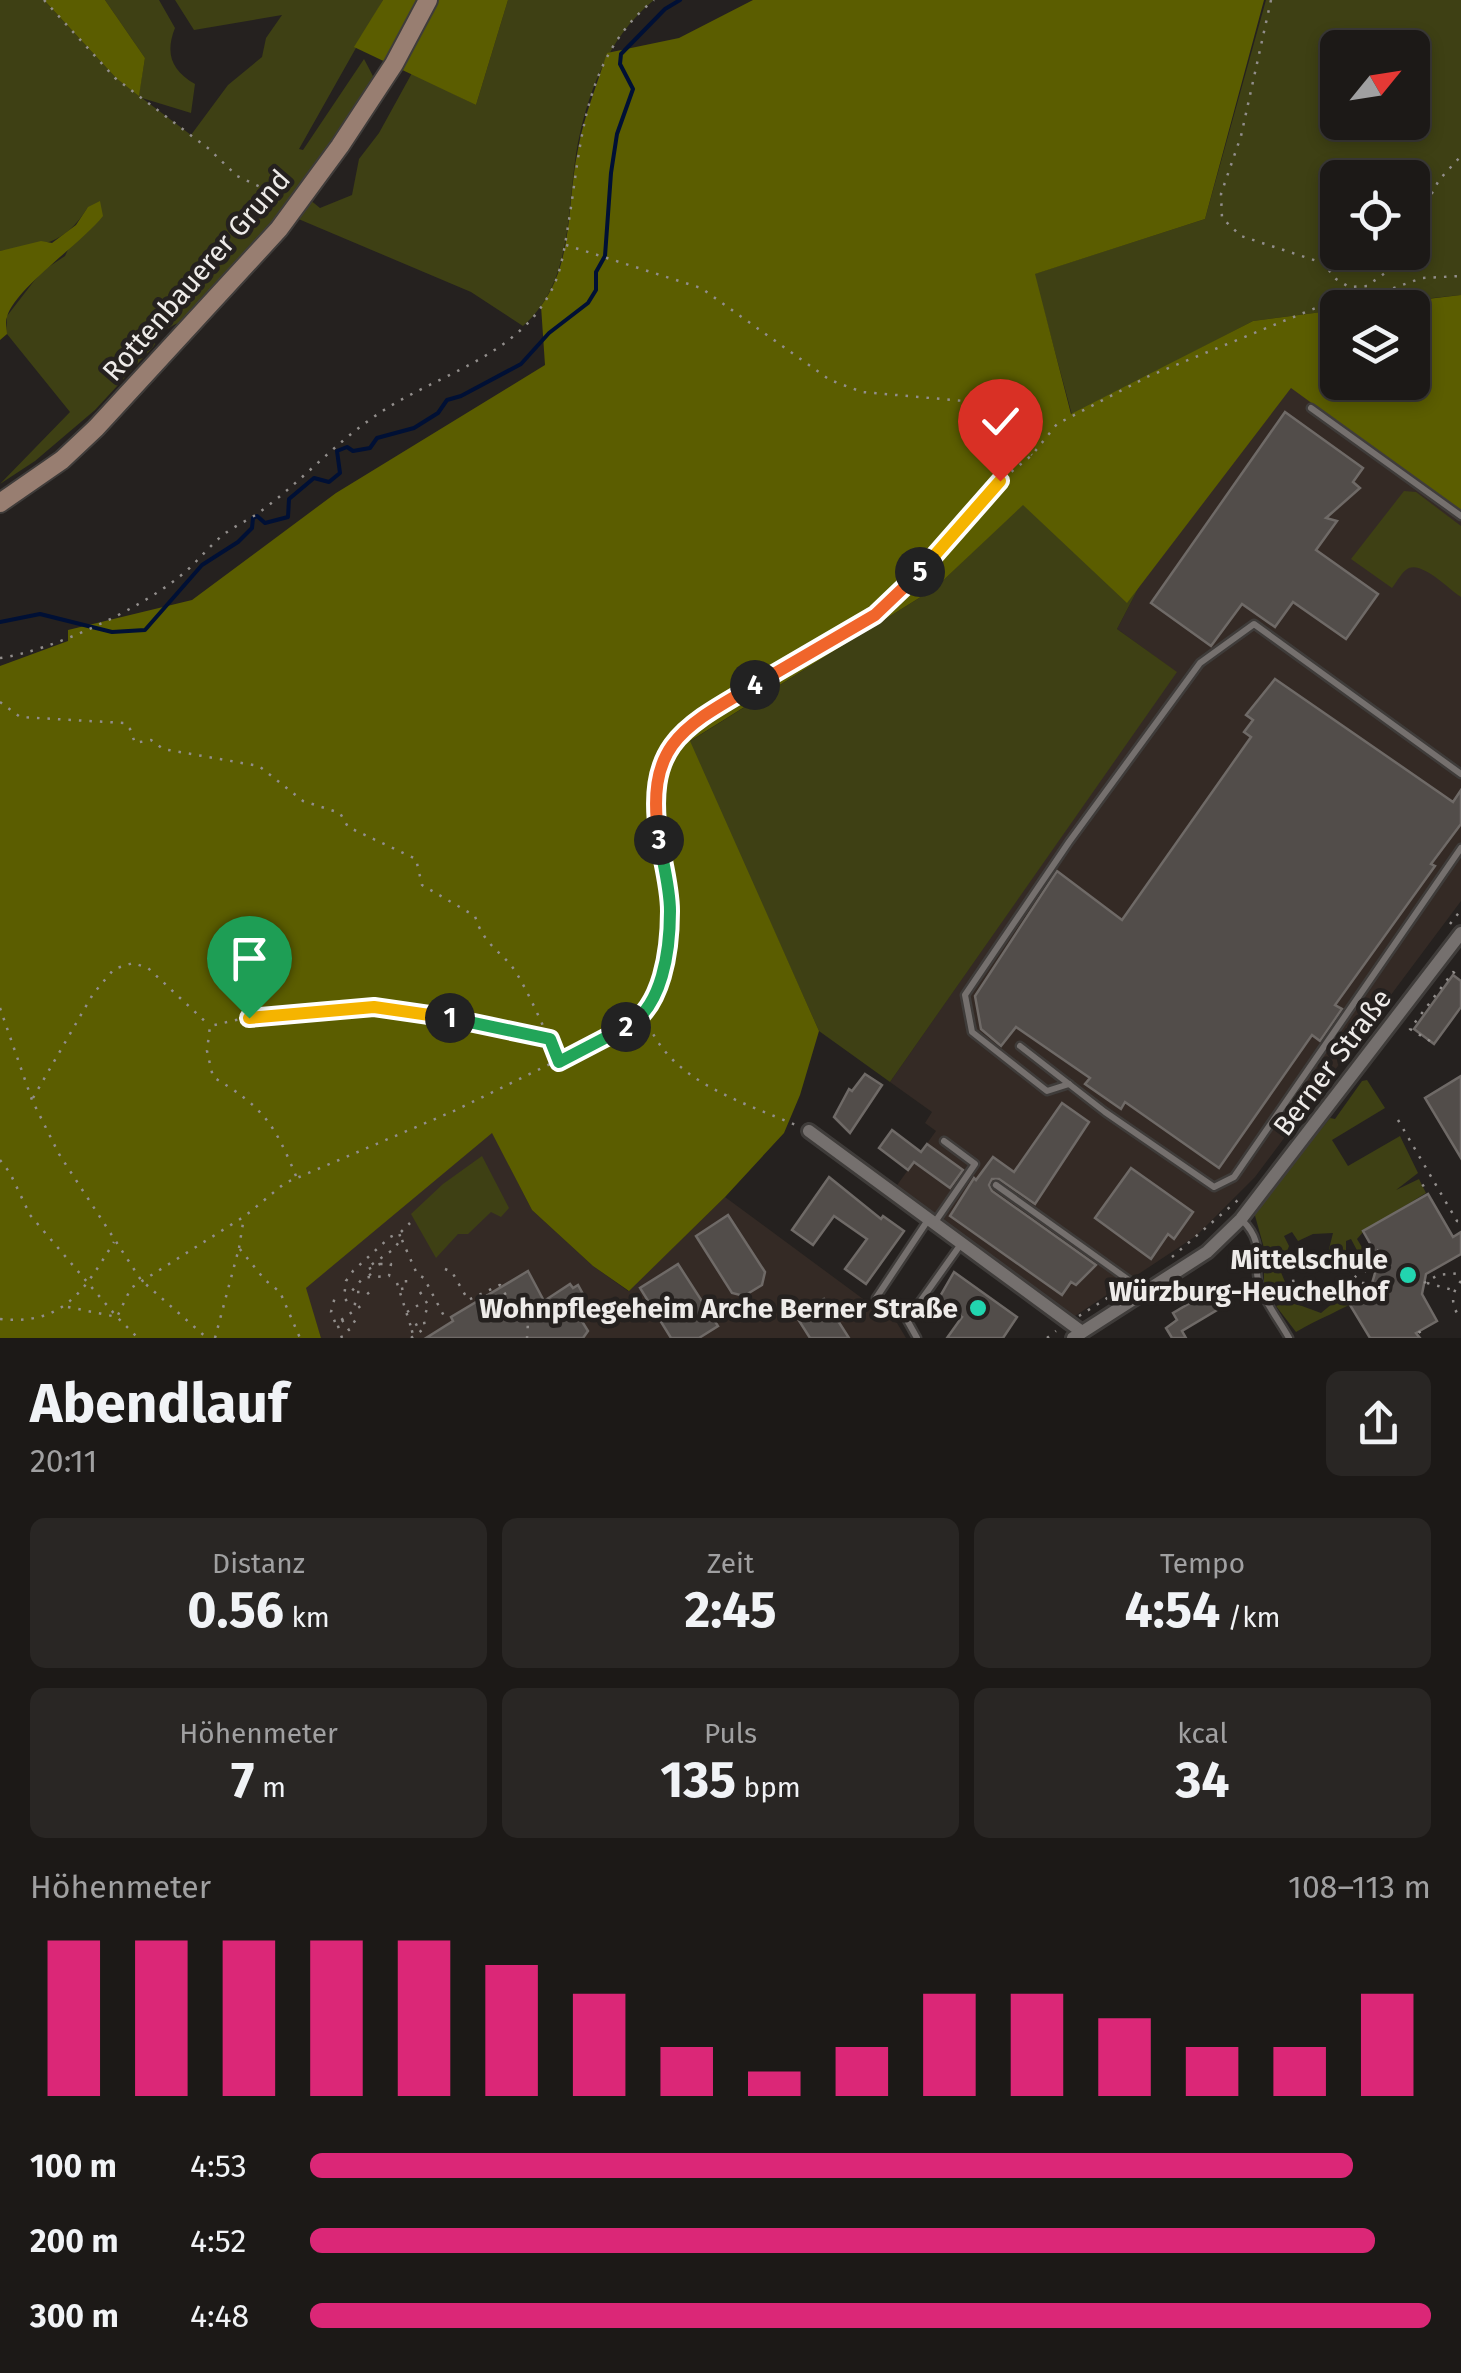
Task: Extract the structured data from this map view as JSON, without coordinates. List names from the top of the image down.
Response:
{
  "streets": {
    "street": ["Rottenbauerer Grund", "Berner Straße"]
  },
  "places": ["Mittelschule Würzburg-Heuchelhof", "Wohnpflegeheim Arche Berner Straße"],
  "north": "top right",
  "page": {
    "pins": [
      "5",
      "4",
      "3",
      "1",
      "2"
    ],
    "heading": ["Abendlauf", "20:11"],
    "stats": [
      ["Distanz", "0.56 km"],
      ["Zeit", "2:45"],
      ["Tempo", "4:54 /km"],
      ["Höhenmeter", "7 m"],
      ["Puls", "135 bpm"],
      ["kcal", "34"]
    ],
    "chart": ["Höhenmeter", "108–113 m"],
    "list": [
      {
        "name": "100 m",
        "note": "4:53"
      },
      {
        "name": "200 m",
        "note": "4:52"
      },
      {
        "name": "300 m",
        "note": "4:48"
      }
    ]
  }
}
